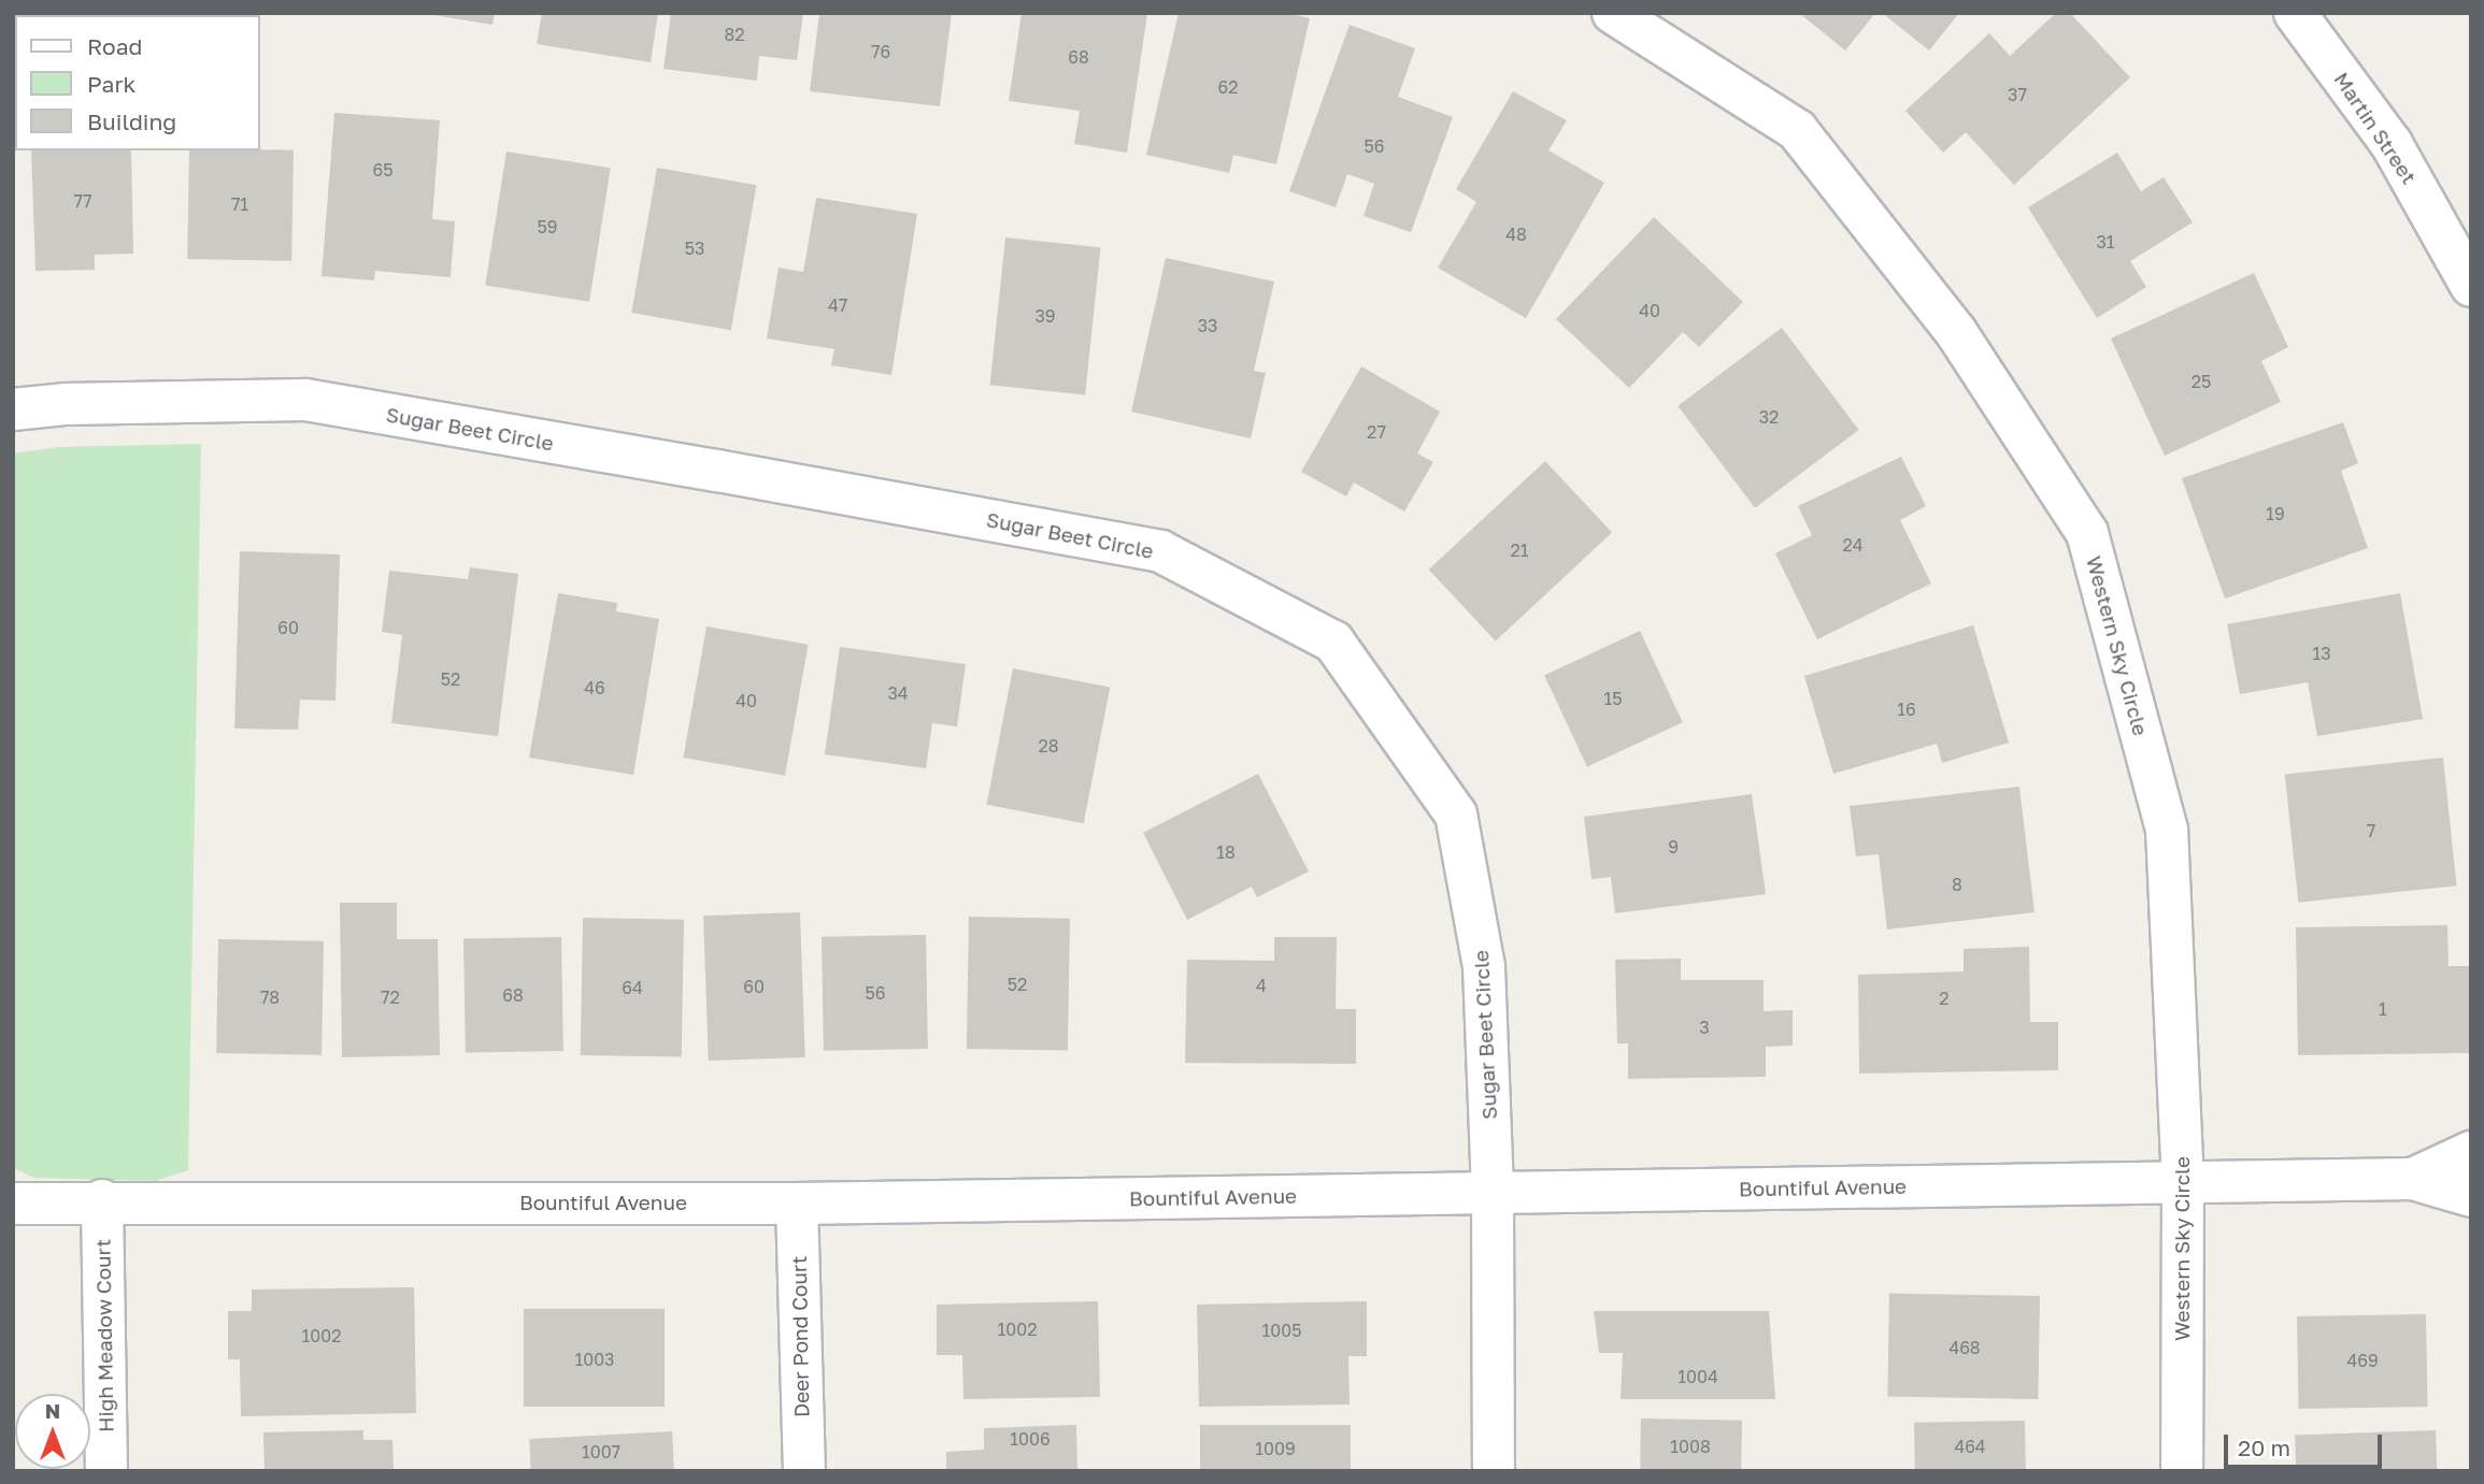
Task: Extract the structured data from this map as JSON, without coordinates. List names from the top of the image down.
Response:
{
  "streets": {
    "street": [
      "Martin Street",
      "Sugar Beet Circle",
      "Western Sky Circle",
      "Bountiful Avenue",
      "High Meadow Court",
      "Deer Pond Court"
    ]
  },
  "crossings": [
    ["Sugar Beet Circle", "Bountiful Avenue"],
    ["Western Sky Circle", "Bountiful Avenue"],
    ["Bountiful Avenue", "High Meadow Court"],
    ["Bountiful Avenue", "Deer Pond Court"]
  ],
  "house_numbers": [
    "82",
    "76",
    "68",
    "62",
    "37",
    "56",
    "65",
    "77",
    "71",
    "59",
    "48",
    "31",
    "53",
    "47",
    "40",
    "39",
    "33",
    "25",
    "32",
    "27",
    "19",
    "24",
    "21",
    "60",
    "13",
    "52",
    "46",
    "34",
    "15",
    "40",
    "16",
    "28",
    "7",
    "9",
    "18",
    "8",
    "52",
    "4",
    "60",
    "64",
    "56",
    "68",
    "78",
    "72",
    "2",
    "1",
    "3",
    "1002",
    "1005",
    "1002",
    "468",
    "1003",
    "469",
    "1004",
    "1006",
    "1008",
    "464",
    "1009",
    "1007"
  ],
  "legend": ["Road", "Park", "Building"],
  "scale_bar": "20 m",
  "north": "top"
}
